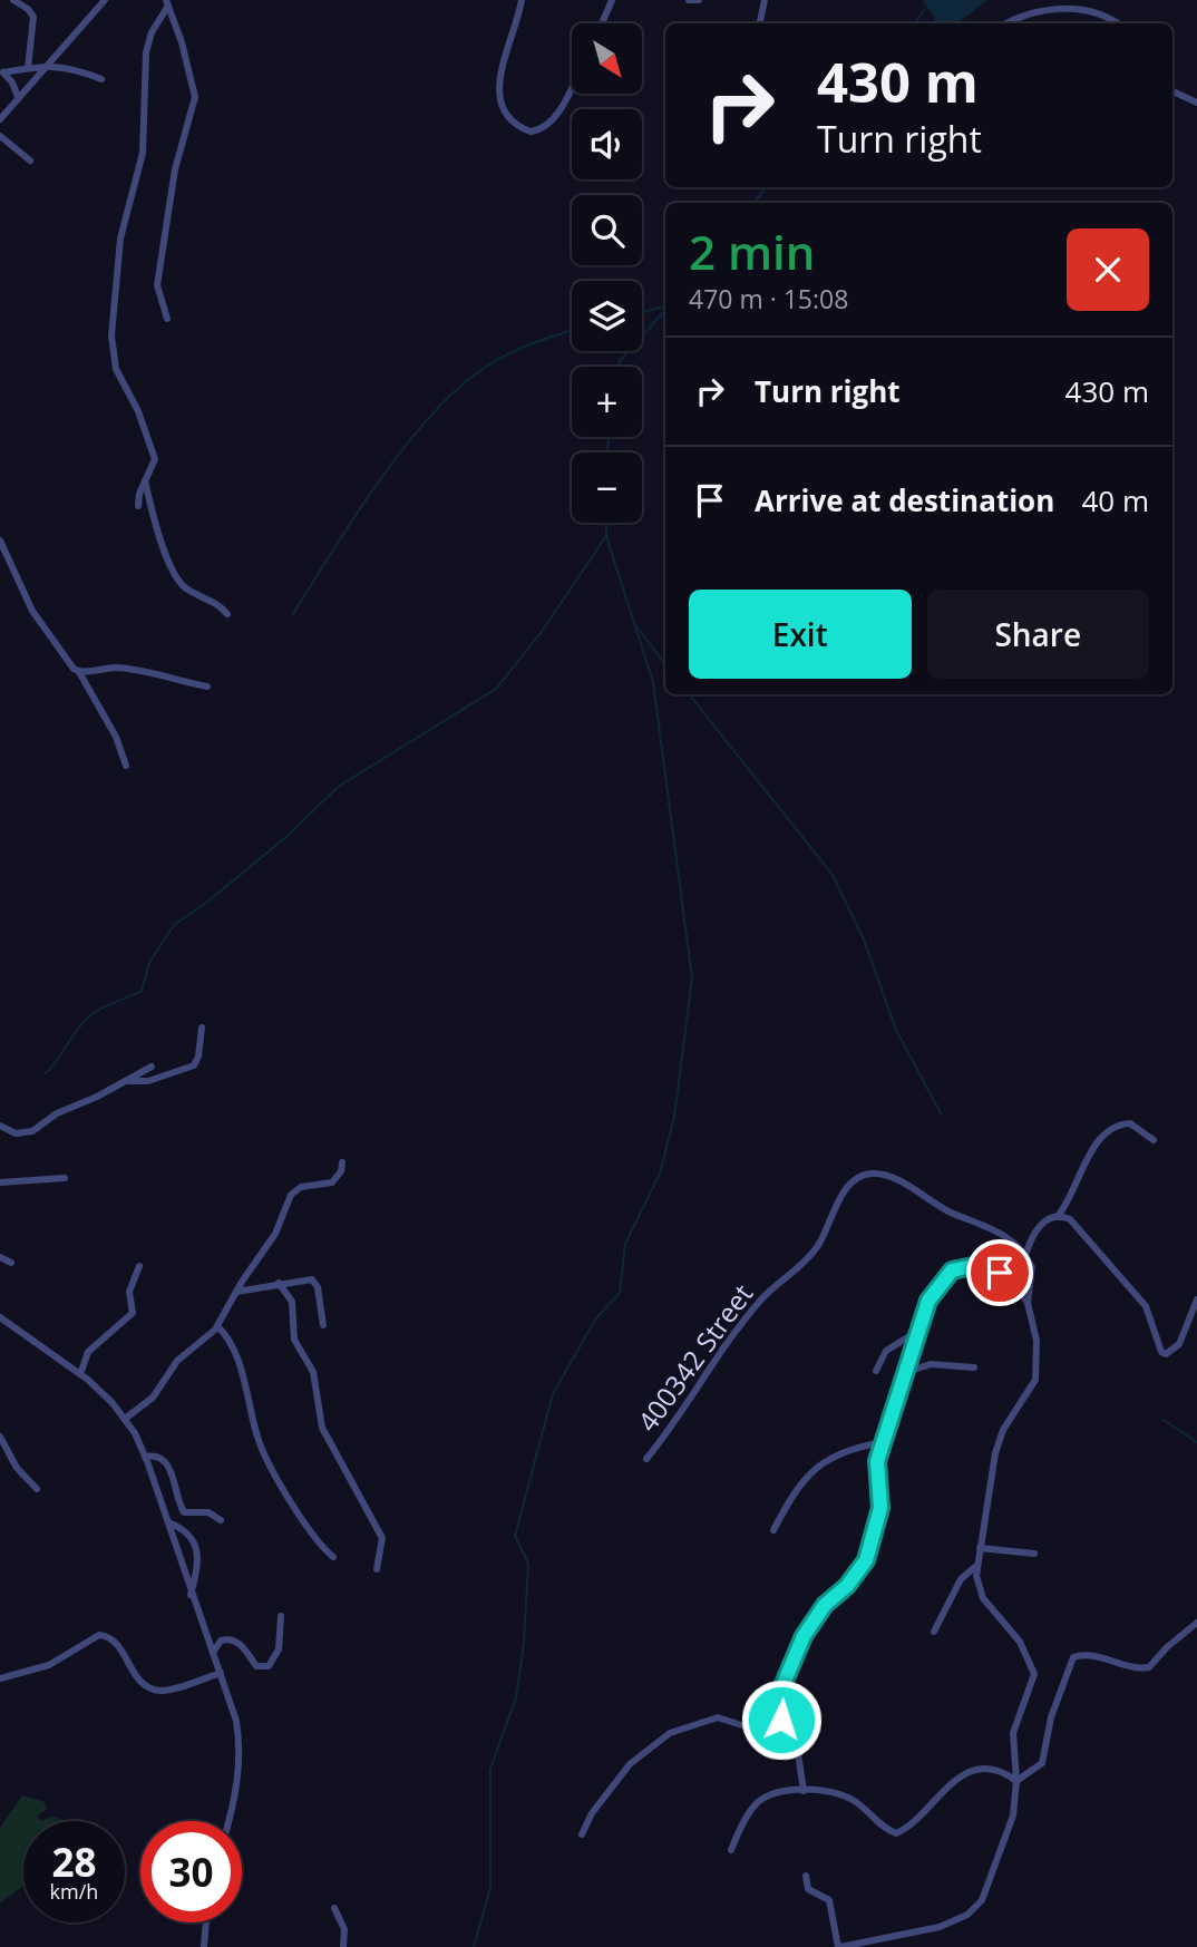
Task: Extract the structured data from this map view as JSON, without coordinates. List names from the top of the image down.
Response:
{
  "streets": {
    "street": ["400342 Street"]
  },
  "north": "bottom right",
  "page": {
    "map_buttons": ["+", "−"],
    "turn": ["430 m", "Turn right"],
    "heading": ["2 min", "470 m · 15:08"],
    "list": [
      {
        "name": "Turn right",
        "value": "430 m"
      },
      {
        "name": "Arrive at destination",
        "value": "40 m"
      }
    ],
    "buttons": ["Exit", "Share"],
    "speed": "28 km/h",
    "limit": "30"
  }
}
